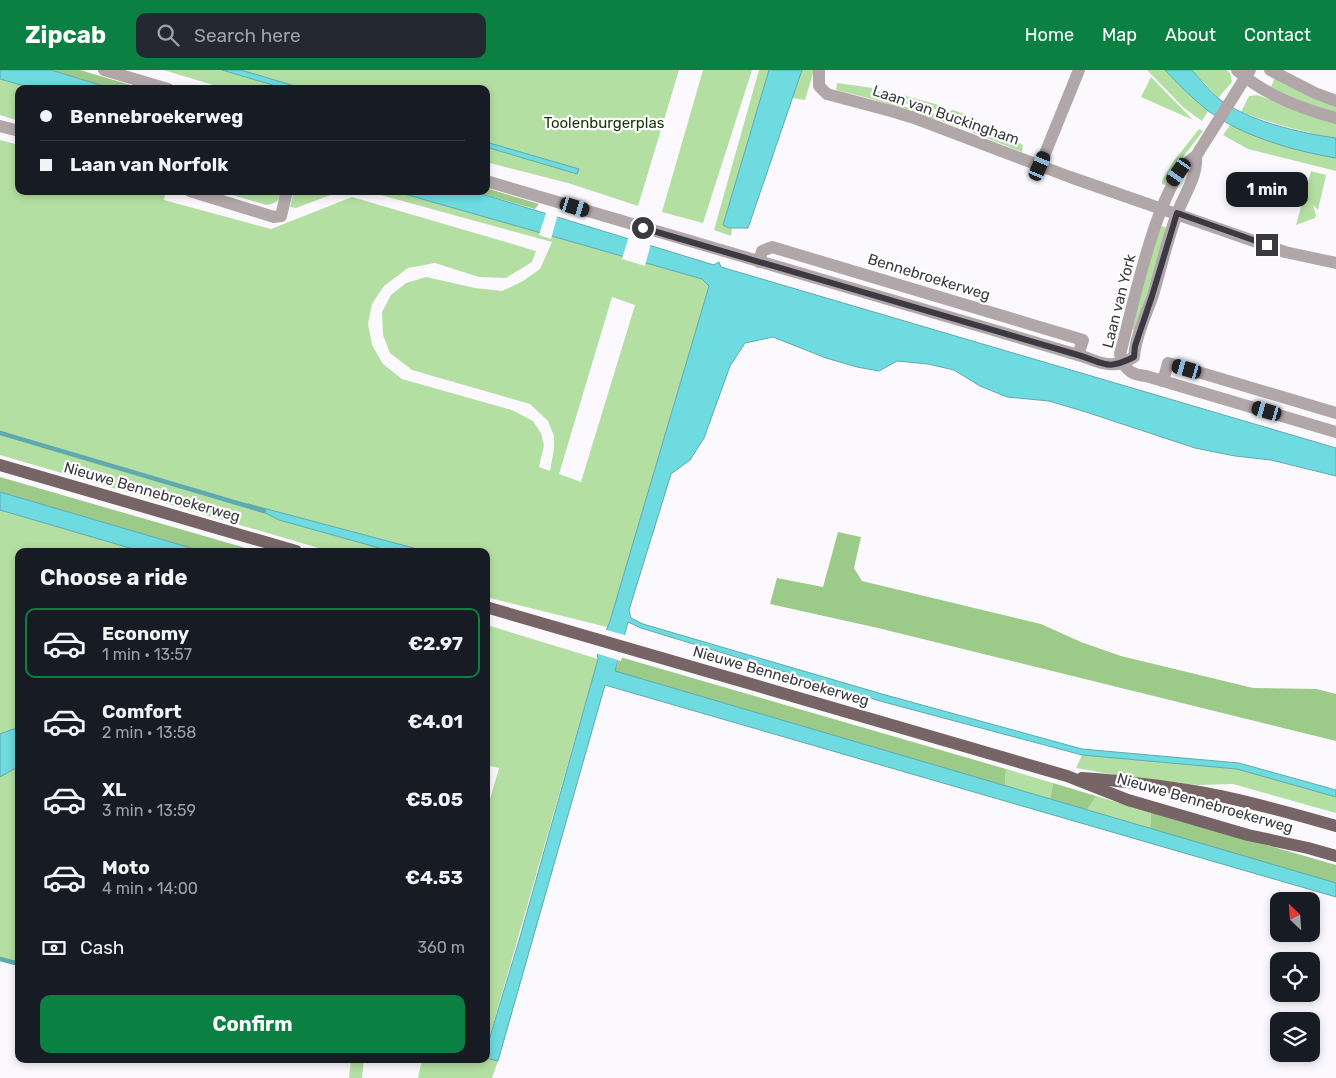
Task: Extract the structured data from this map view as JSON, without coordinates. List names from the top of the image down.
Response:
{
  "streets": {
    "main road": ["Nieuwe Bennebroekerweg"],
    "street": ["Laan van Buckingham", "Bennebroekerweg", "Laan van York"]
  },
  "crossings": [
    ["Laan van Buckingham", "Laan van York"]
  ],
  "parks": ["Toolenburgerplas"],
  "north": "top left",
  "page": {
    "header": "Zipcab",
    "search": "Search here",
    "nav": [
      "Home",
      "Map",
      "About",
      "Contact"
    ],
    "banner": ["Bennebroekerweg", "Laan van Norfolk"],
    "bubble": "1 min",
    "heading": "Choose a ride",
    "list": [
      {
        "name": "Economy",
        "note": "1 min · 13:57",
        "value": "€2.97"
      },
      {
        "name": "Comfort",
        "note": "2 min · 13:58",
        "value": "€4.01"
      },
      {
        "name": "XL",
        "note": "3 min · 13:59",
        "value": "€5.05"
      },
      {
        "name": "Moto",
        "note": "4 min · 14:00",
        "value": "€4.53"
      }
    ],
    "pay": ["Cash", "360 m"],
    "buttons": "Confirm"
  }
}
